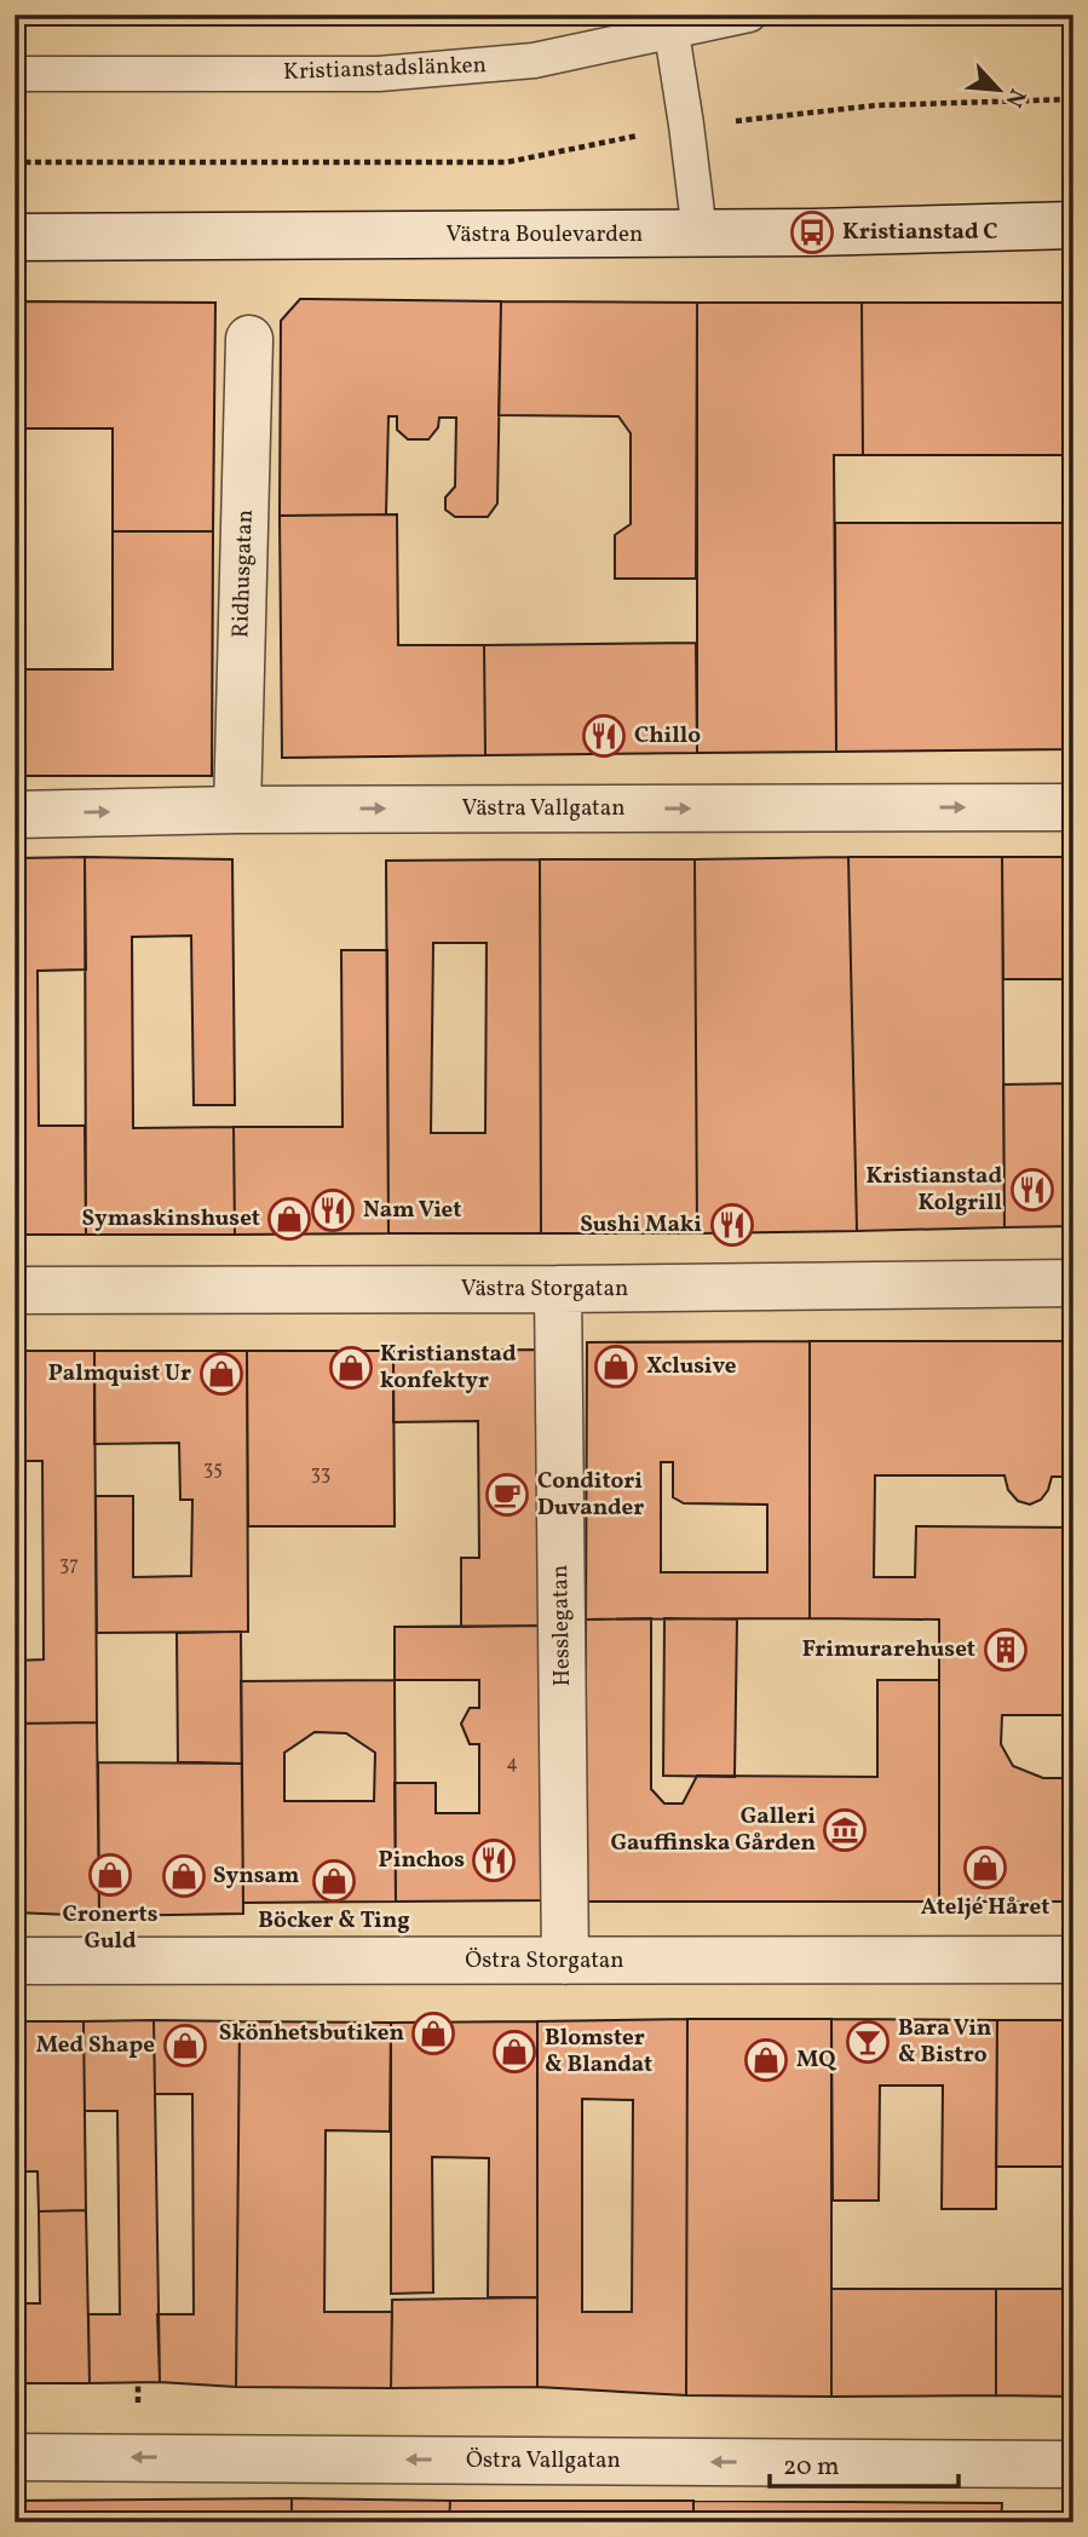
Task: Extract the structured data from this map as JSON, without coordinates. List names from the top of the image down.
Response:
{
  "streets": {
    "street": [
      "Västra Boulevarden",
      "Ridhusgatan",
      "Västra Vallgatan",
      "Västra Storgatan",
      "Hesslegatan",
      "Östra Storgatan",
      "Östra Vallgatan"
    ],
    "lane": ["Kristianstadslänken"]
  },
  "crossings": [
    ["Ridhusgatan", "Västra Vallgatan"],
    ["Västra Storgatan", "Hesslegatan"],
    ["Hesslegatan", "Östra Storgatan"]
  ],
  "one_way": ["Västra Vallgatan", "Östra Vallgatan"],
  "places": {
    "bus stop": ["Kristianstad C"],
    "restaurant": [
      "Chillo",
      "Kristianstad Kolgrill",
      "Nam Viet",
      "Sushi Maki",
      "Pinchos"
    ],
    "shop": [
      "Symaskinshuset",
      "Xclusive",
      "Kristianstad konfektyr",
      "Palmquist Ur",
      "Ateljé Håret",
      "Cronerts Guld",
      "Synsam",
      "Böcker & Ting",
      "Skönhetsbutiken",
      "Med Shape",
      "Blomster & Blandat",
      "MQ"
    ],
    "cafe": ["Conditori Duvander"],
    "building": ["Frimurarehuset"],
    "museum": ["Galleri Gauffinska Gården"],
    "bar": ["Bara Vin & Bistro"]
  },
  "house_numbers": [
    "35",
    "33",
    "37",
    "4"
  ],
  "scale_bar": "20 m",
  "north": "bottom right"
}
